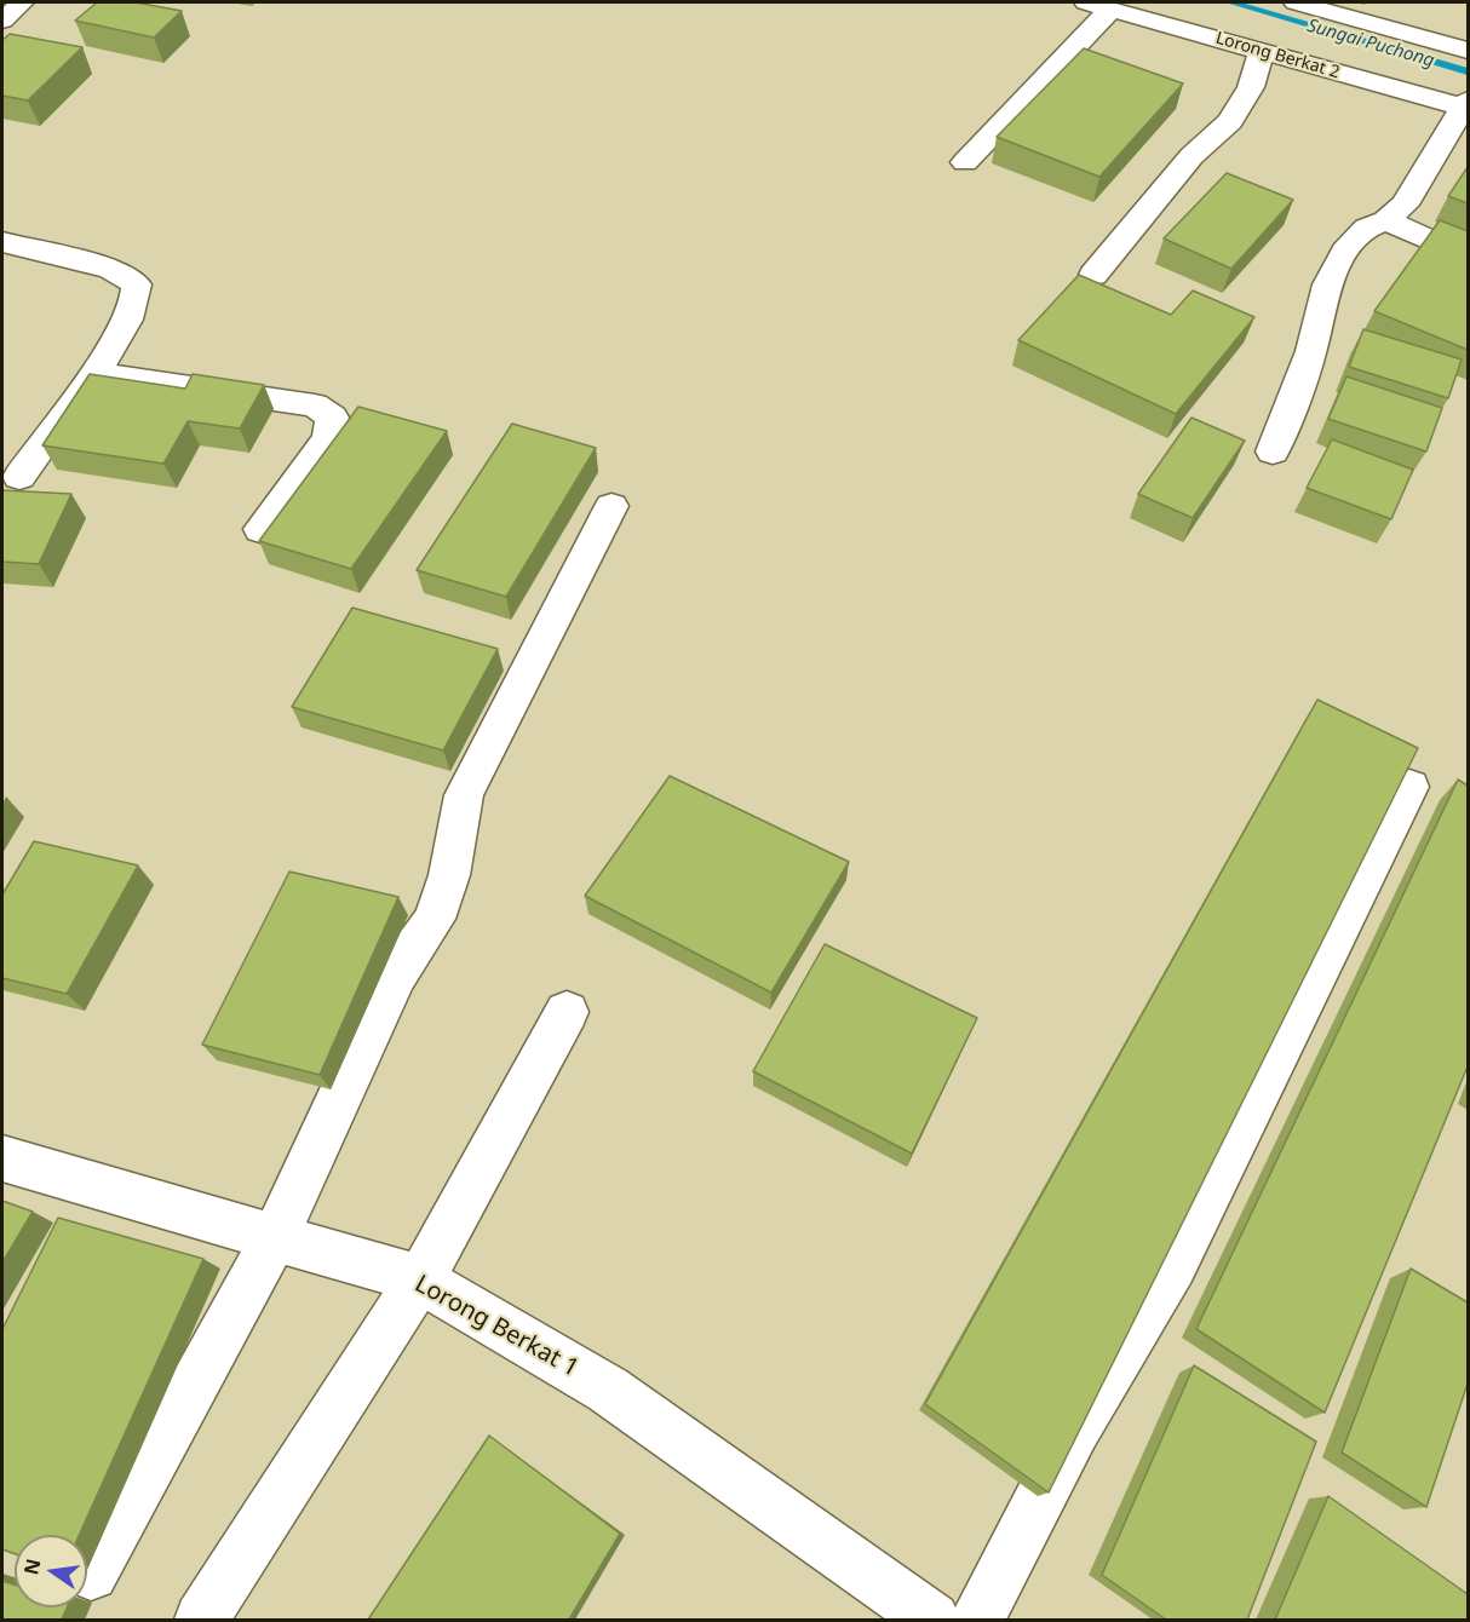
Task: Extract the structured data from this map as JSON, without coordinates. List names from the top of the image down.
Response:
{
  "streets": {
    "street": ["Lorong Berkat 2", "Lorong Berkat 1"]
  },
  "water": ["Sungai Puchong"],
  "north": "left"
}
